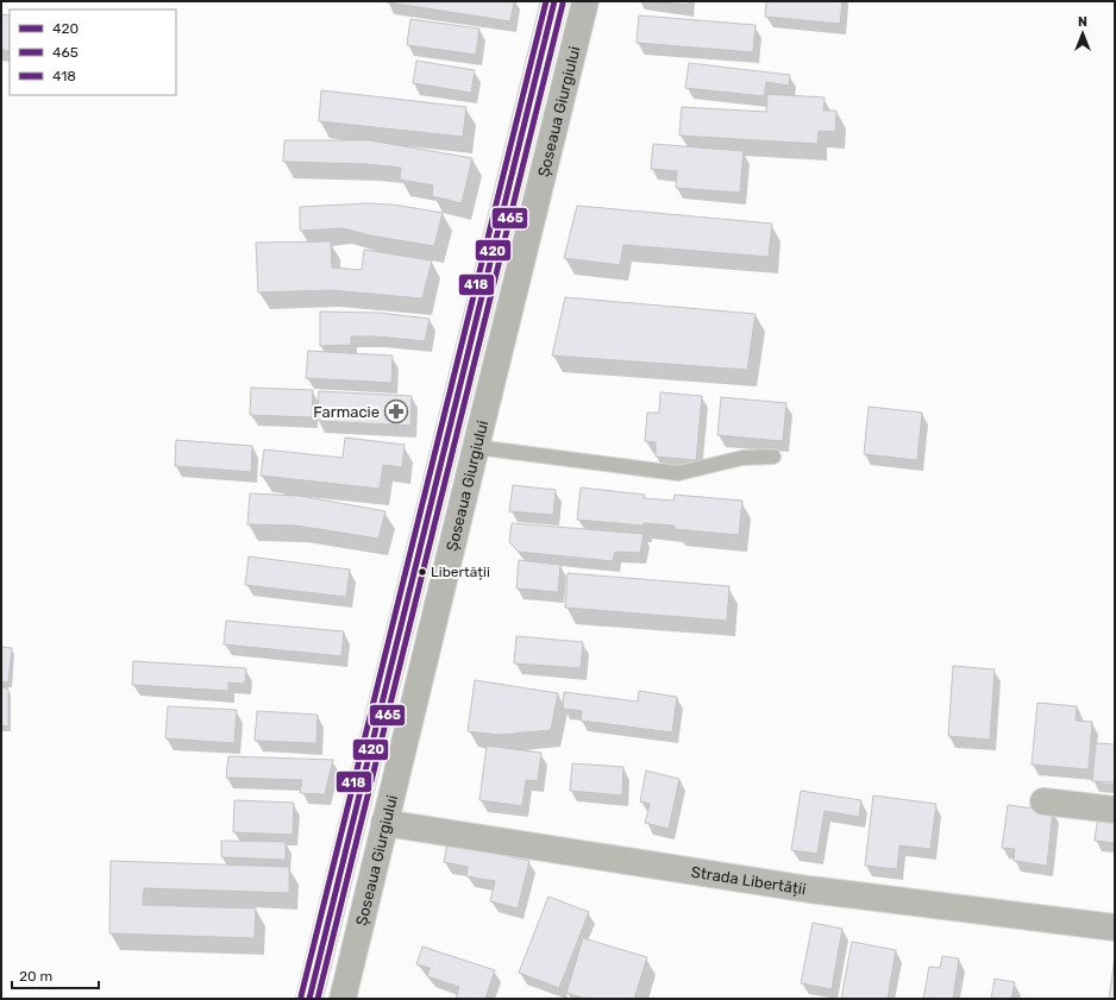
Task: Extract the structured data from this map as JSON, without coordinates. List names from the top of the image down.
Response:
{
  "streets": {
    "highway": ["Șoseaua Giurgiului"],
    "street": ["Strada Libertății"]
  },
  "crossings": [
    ["Șoseaua Giurgiului", "Strada Libertății"]
  ],
  "places": {
    "pharmacy": ["Farmacie"],
    "other": ["Libertății"]
  },
  "lines": ["transit line 420", "transit line 418", "transit line 465"],
  "legend": ["420", "465", "418"],
  "scale_bar": "20 m",
  "north": "top"
}
